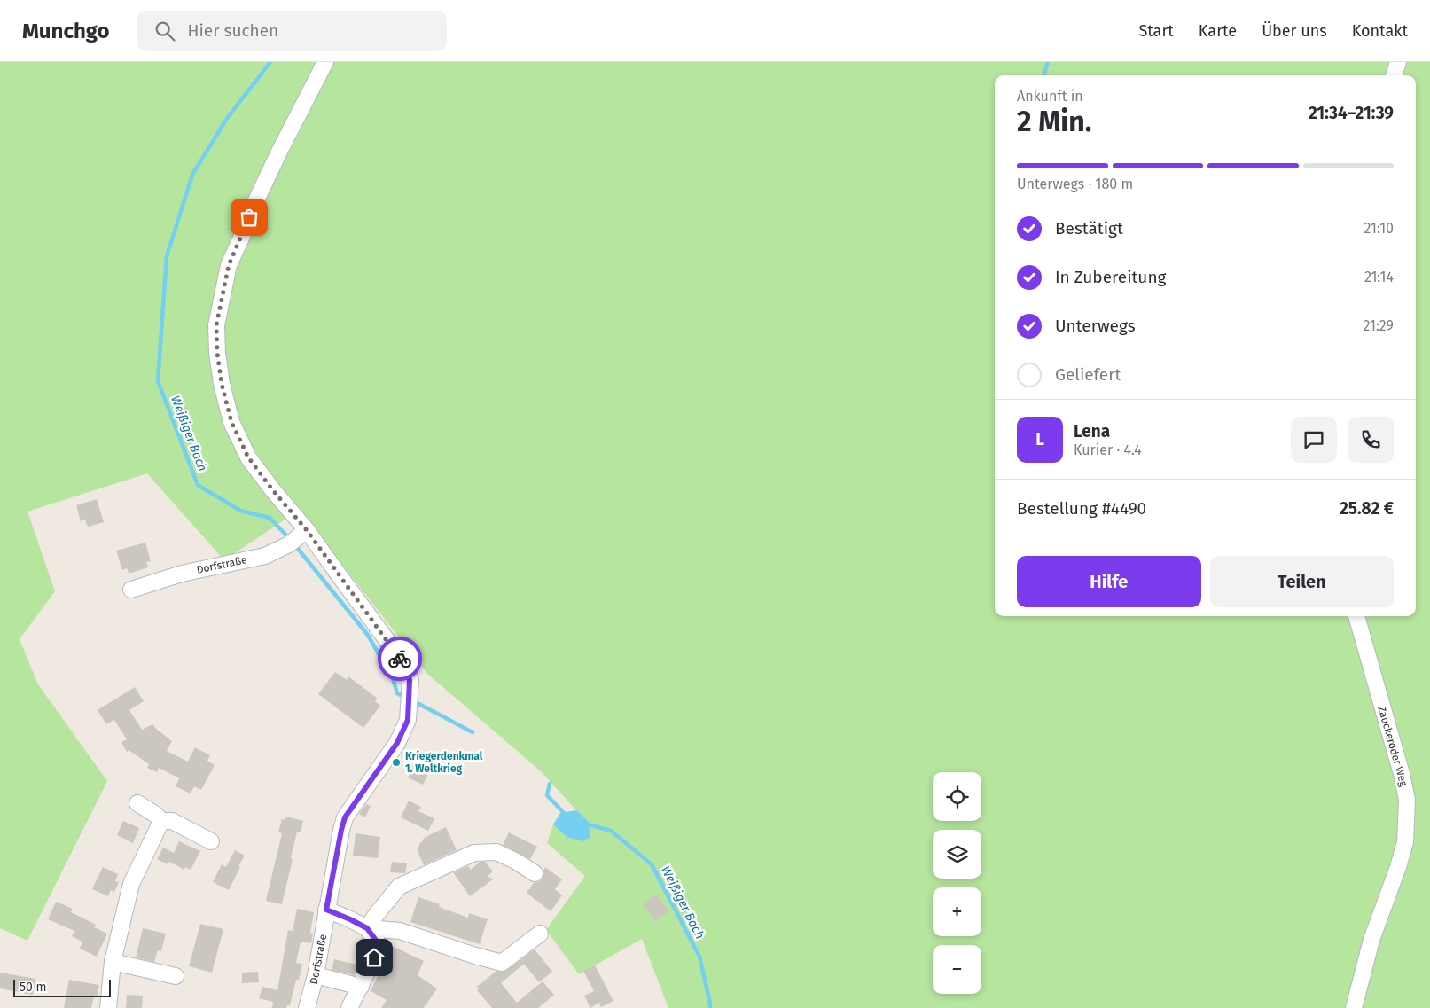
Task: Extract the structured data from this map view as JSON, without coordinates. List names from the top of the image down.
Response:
{
  "streets": {
    "street": ["Dorfstraße", "Zauckeroder Weg"]
  },
  "water": ["Weißiger Bach"],
  "places": ["Kriegerdenkmal 1. Weltkrieg"],
  "scale_bar": "50 m",
  "page": {
    "header": "Munchgo",
    "search": "Hier suchen",
    "nav": [
      "Start",
      "Karte",
      "Über uns",
      "Kontakt"
    ],
    "heading": ["2 Min.", "Ankunft in", "21:34–21:39"],
    "panel": [
      "Lena",
      "Kurier · 4.4",
      "Bestellung #4490",
      "25.82 €"
    ],
    "bar": "Unterwegs · 180 m",
    "list": [
      ["Bestätigt", "21:10"],
      ["In Zubereitung", "21:14"],
      ["Unterwegs", "21:29"],
      "Geliefert"
    ],
    "round": "L",
    "buttons": ["Hilfe", "Teilen"],
    "map_buttons": ["+", "−"],
    "scale": "50 m"
  }
}
